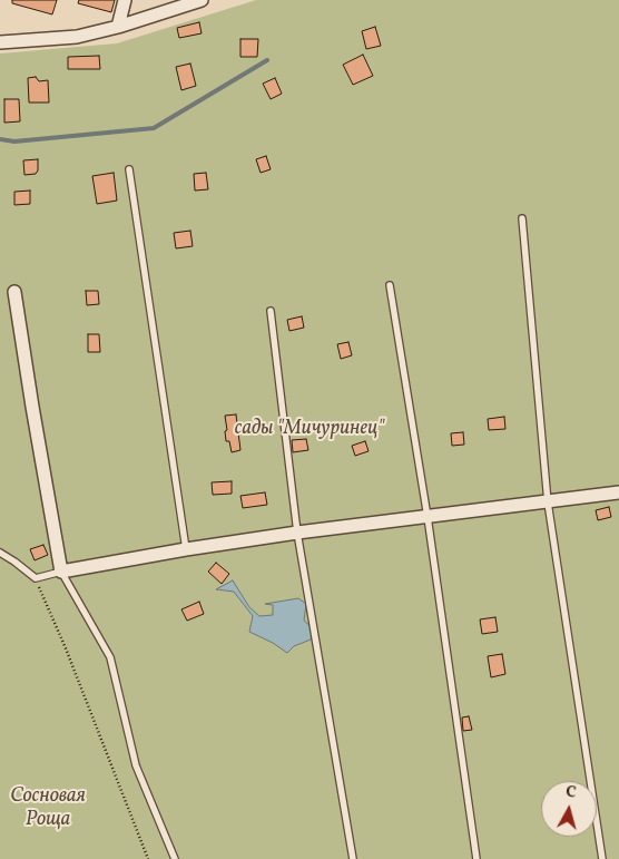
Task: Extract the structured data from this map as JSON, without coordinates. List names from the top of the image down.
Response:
{
  "parks": ["сады \"Мичуринец\"", "Сосновая Роща"],
  "north": "top"
}
